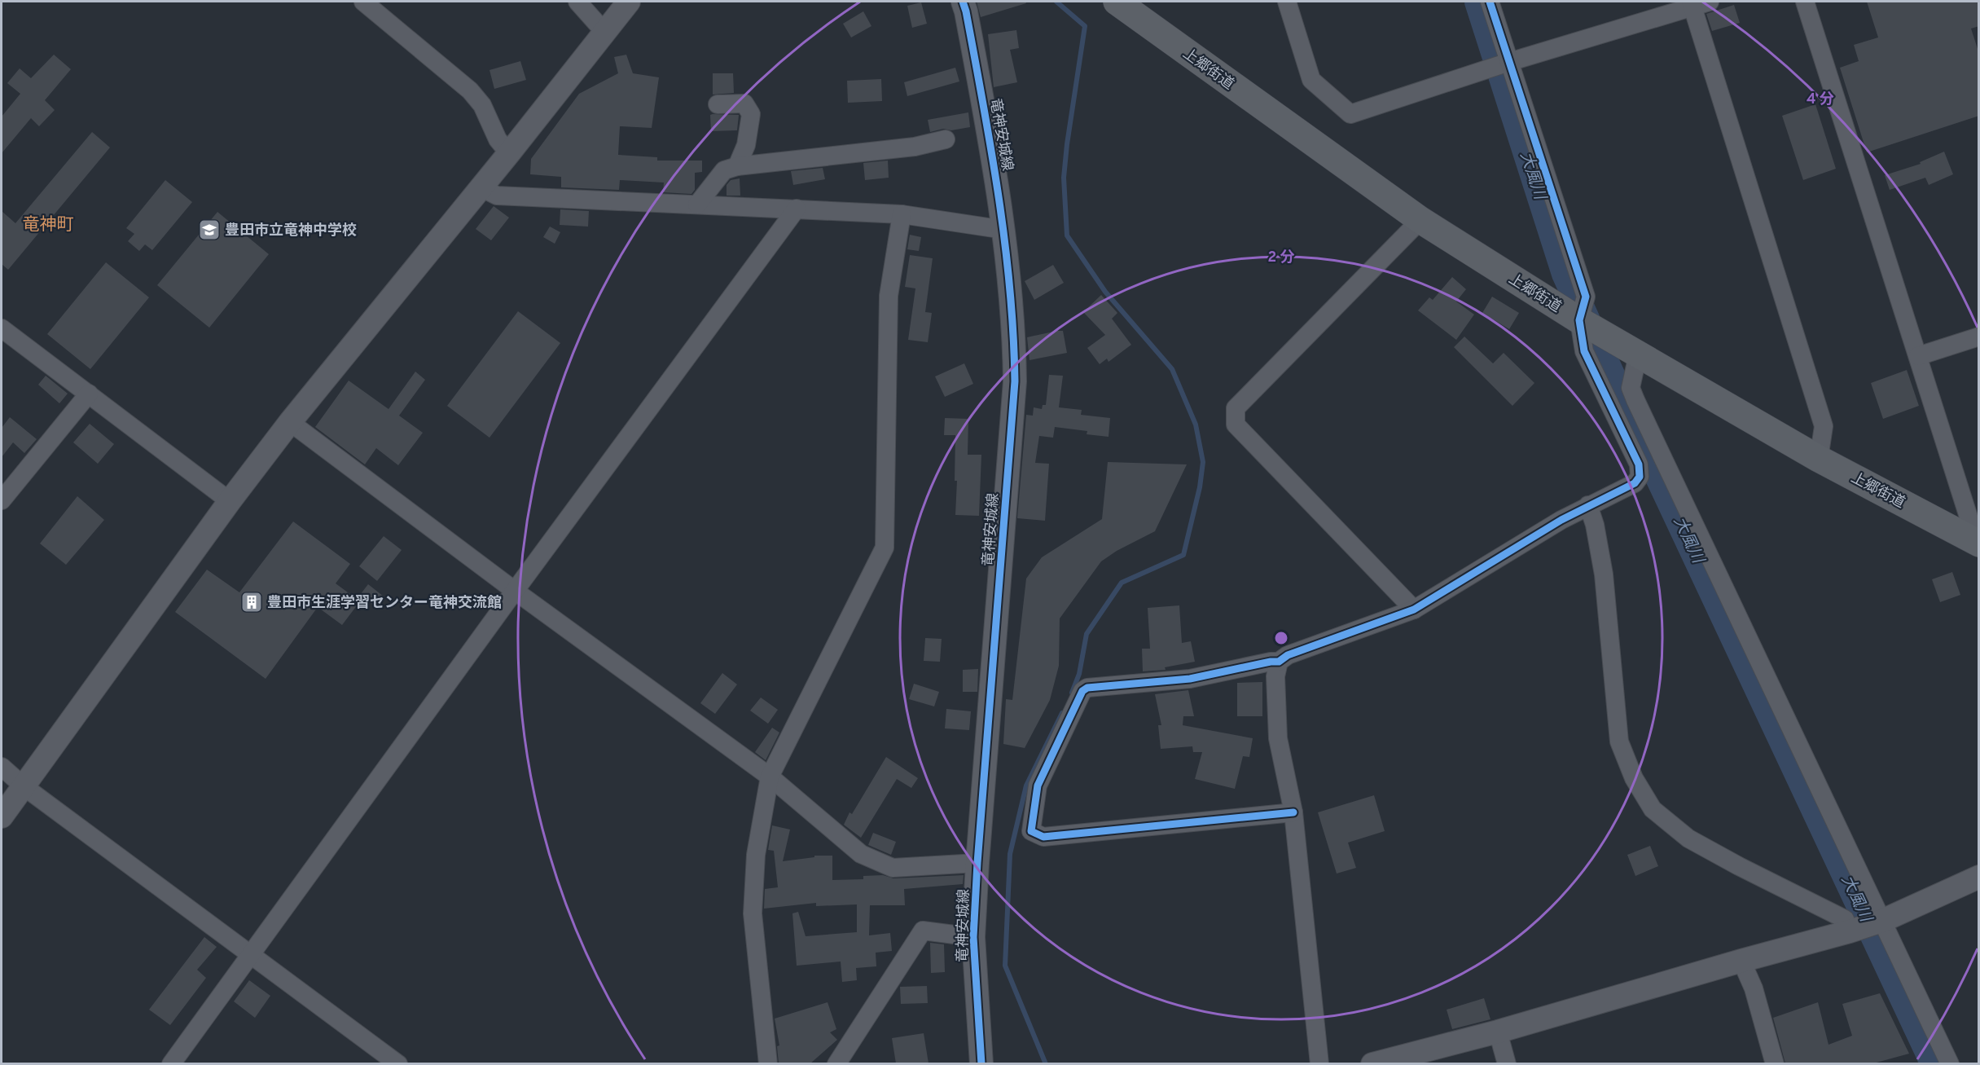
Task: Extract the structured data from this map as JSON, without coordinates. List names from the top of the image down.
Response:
{
  "streets": {
    "main road": ["上郷街道"],
    "street": ["竜神安城線"]
  },
  "districts": ["竜神町"],
  "water": ["大風川"],
  "places": {
    "school or university": ["豊田市立竜神中学校"],
    "building": ["豊田市生涯学習センター竜神交流館"]
  },
  "rings": ["4 分", "2 分"]
}
